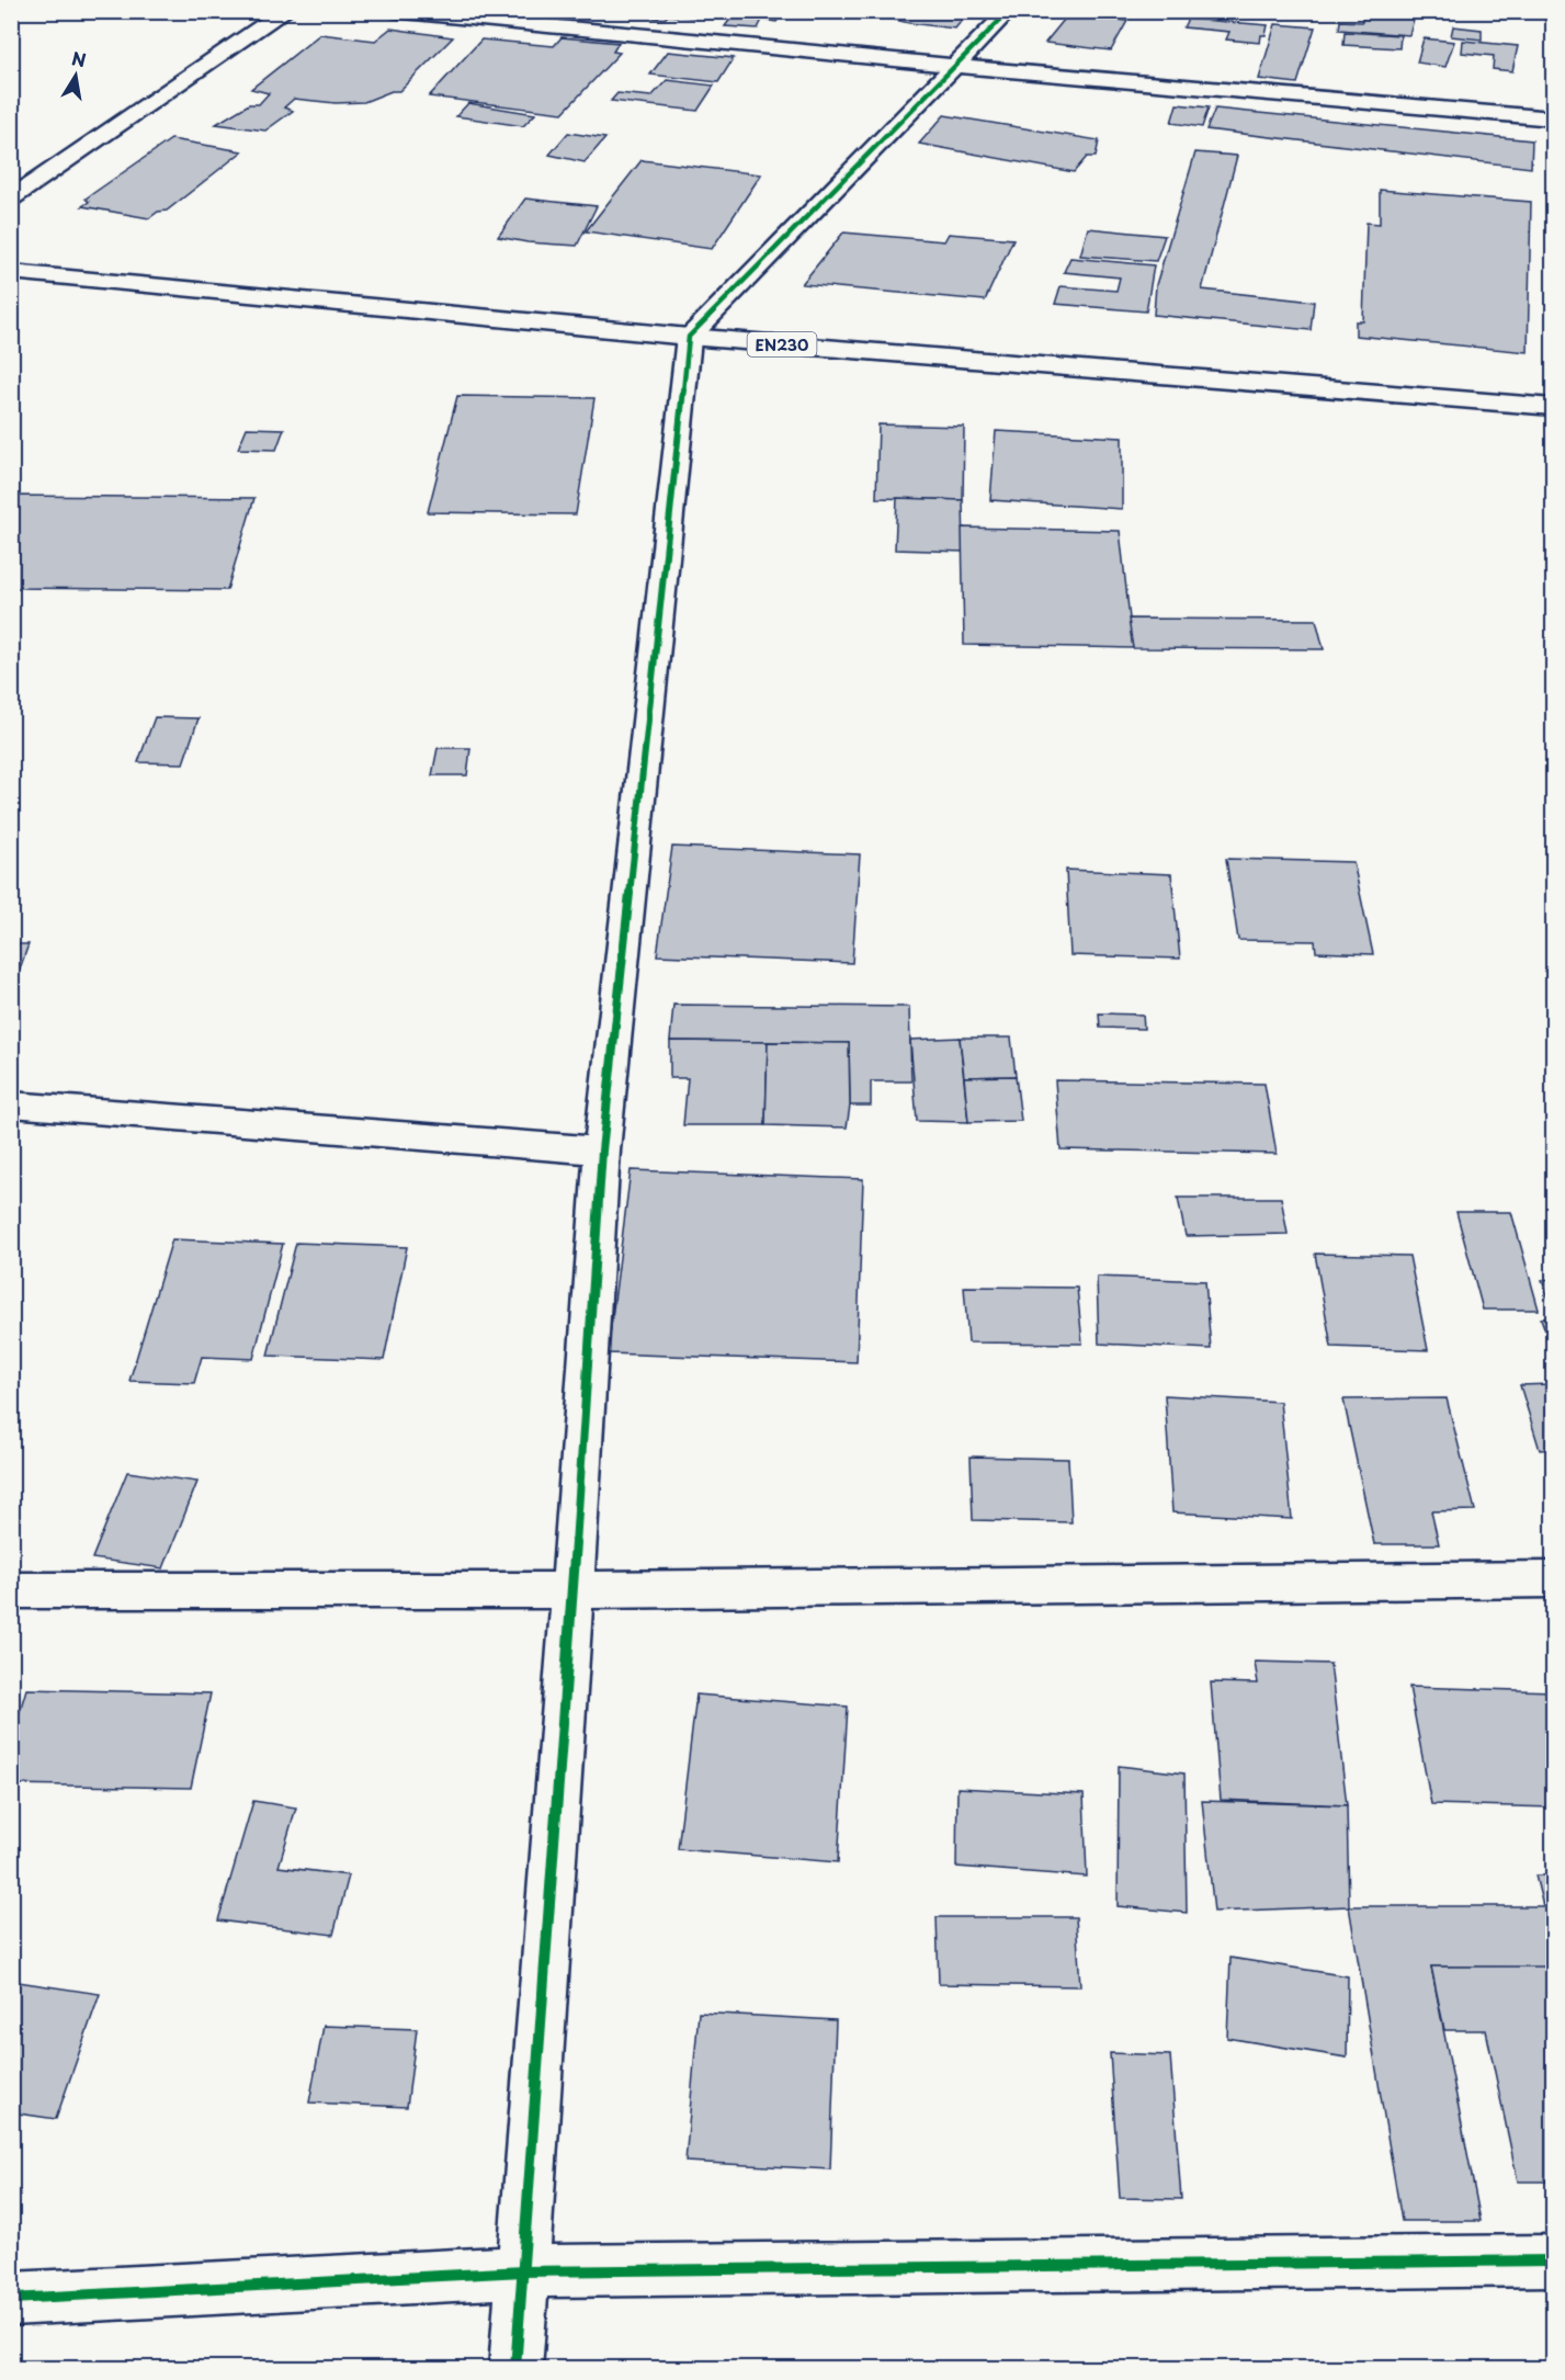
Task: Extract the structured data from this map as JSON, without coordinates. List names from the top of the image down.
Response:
{
  "streets": {
    "street": ["EN230"]
  },
  "north": "top"
}
